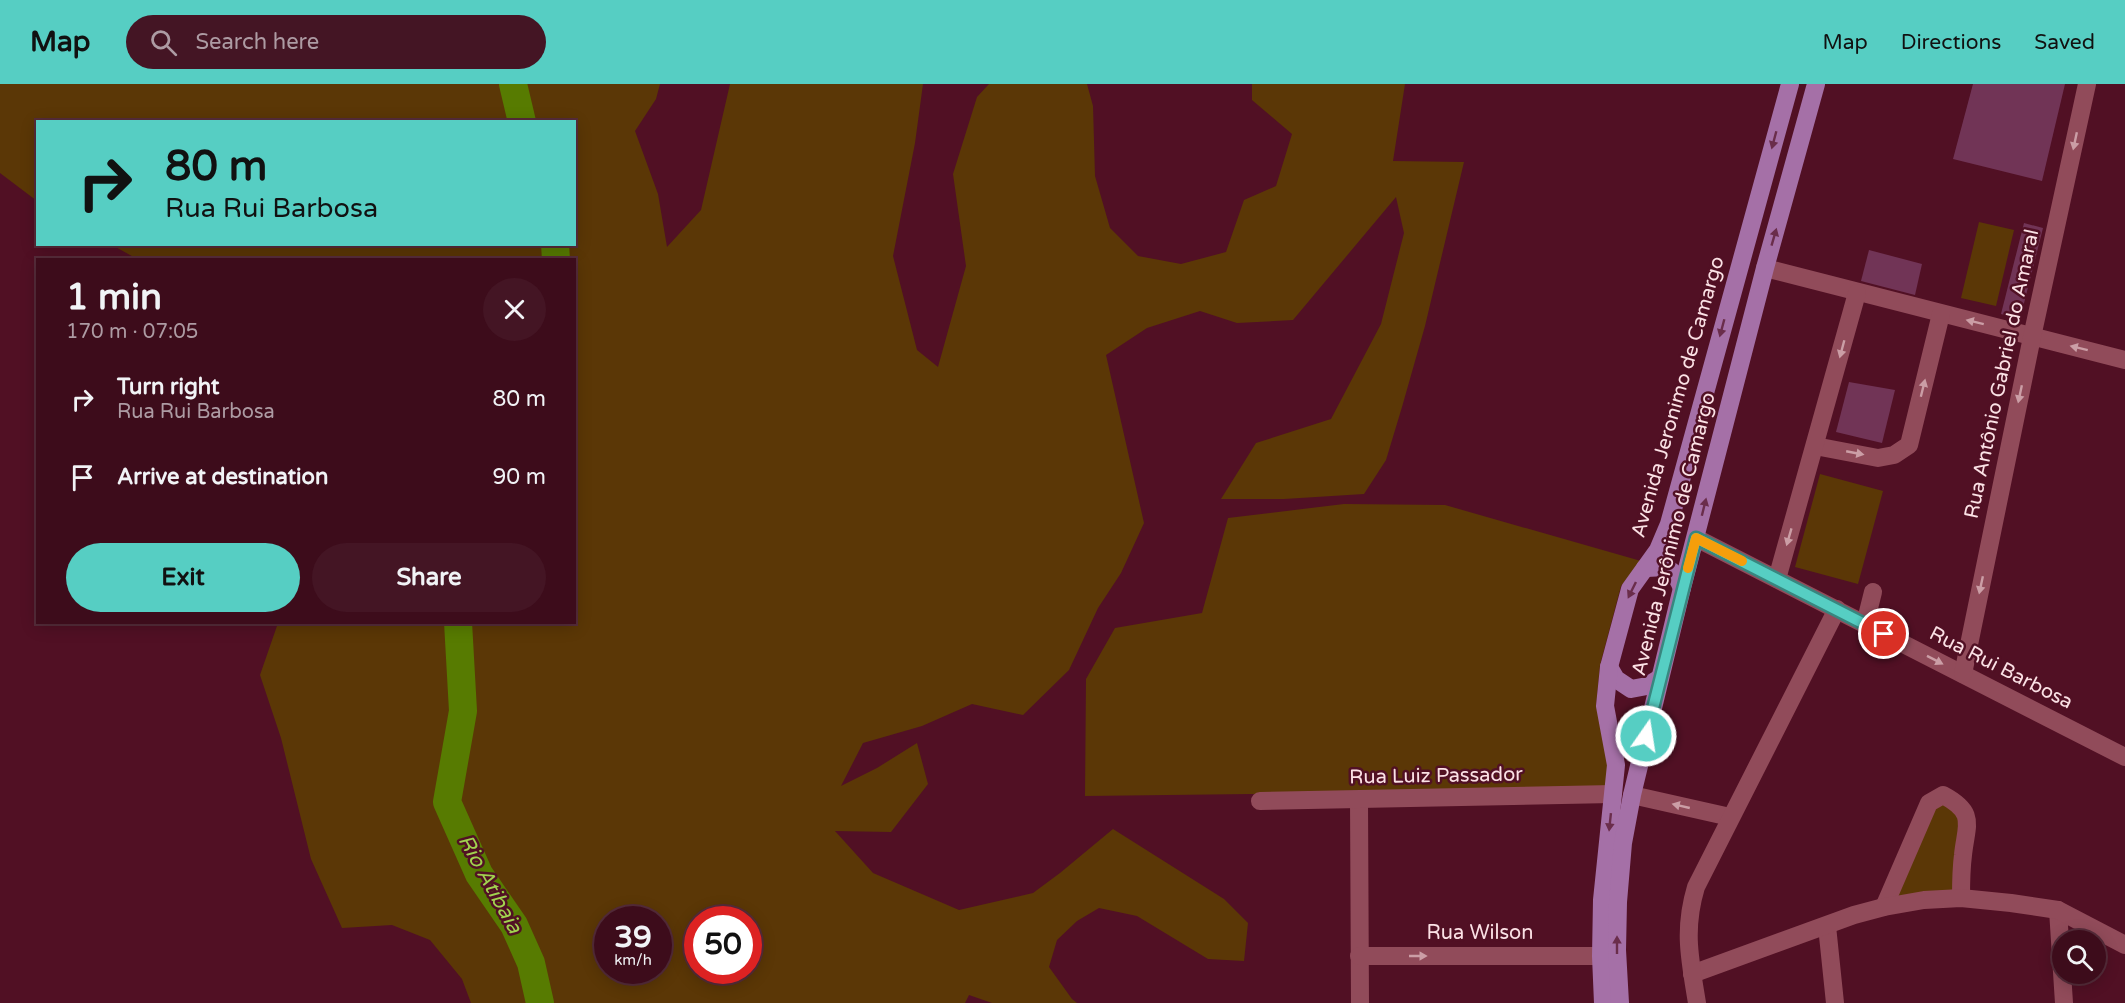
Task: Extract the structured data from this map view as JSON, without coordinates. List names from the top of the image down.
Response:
{
  "streets": {
    "main road": ["Avenida Jeronimo de Camargo", "Avenida Jerônimo de Camargo"],
    "street": [
      "Rua Antônio Gabriel do Amaral",
      "Rua Rui Barbosa",
      "Rua Luiz Passador",
      "Rua Wilson"
    ]
  },
  "crossings": [
    ["Rua Antônio Gabriel do Amaral", "Rua Rui Barbosa"],
    ["Avenida Jeronimo de Camargo", "Rua Luiz Passador"],
    ["Avenida Jeronimo de Camargo", "Rua Wilson"],
    ["Avenida Jerônimo de Camargo", "Rua Rui Barbosa"]
  ],
  "one_way": [
    "Rua Antônio Gabriel do Amaral",
    "Avenida Jeronimo de Camargo",
    "Avenida Jerônimo de Camargo",
    "Rua Wilson"
  ],
  "water": ["Rio Atibaia"],
  "page": {
    "header": "Map",
    "search": "Search here",
    "nav": ["Map", "Directions", "Saved"],
    "turn": ["80 m", "Rua Rui Barbosa"],
    "heading": ["1 min", "170 m · 07:05"],
    "list": [
      {
        "name": "Turn right",
        "note": "Rua Rui Barbosa",
        "value": "80 m"
      },
      {
        "name": "Arrive at destination",
        "value": "90 m"
      }
    ],
    "buttons": ["Exit", "Share"],
    "speed": "39 km/h",
    "limit": "50"
  }
}
